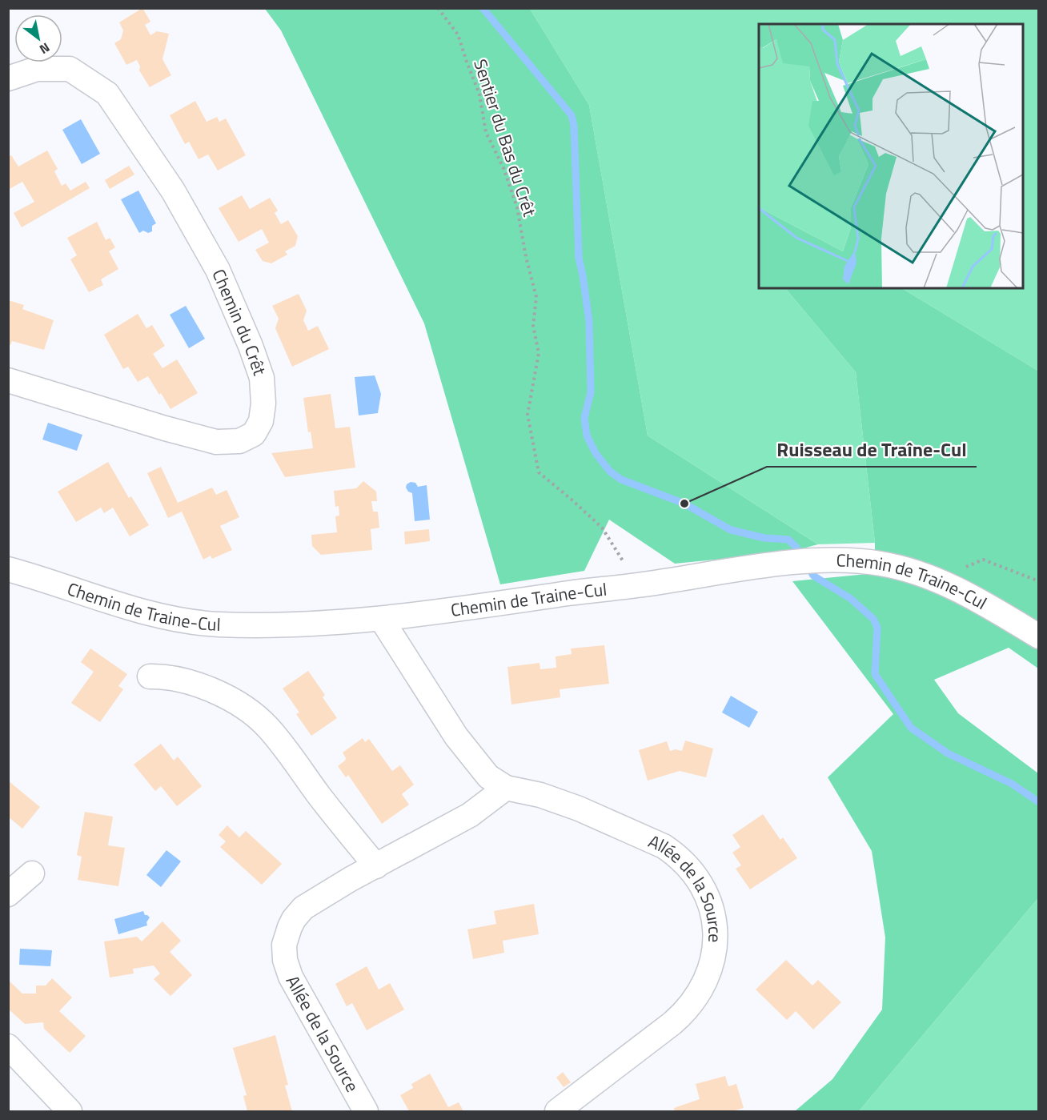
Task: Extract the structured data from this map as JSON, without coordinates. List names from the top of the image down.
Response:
{
  "streets": {
    "street": ["Chemin du Crêt", "Chemin de Traine-Cul", "Allée de la Source"],
    "path": ["Sentier du Bas du Crêt"]
  },
  "crossings": [
    ["Sentier du Bas du Crêt", "Chemin de Traine-Cul"],
    ["Chemin de Traine-Cul", "Allée de la Source"]
  ],
  "places": ["Ruisseau de Traîne-Cul"],
  "north": "bottom right"
}
